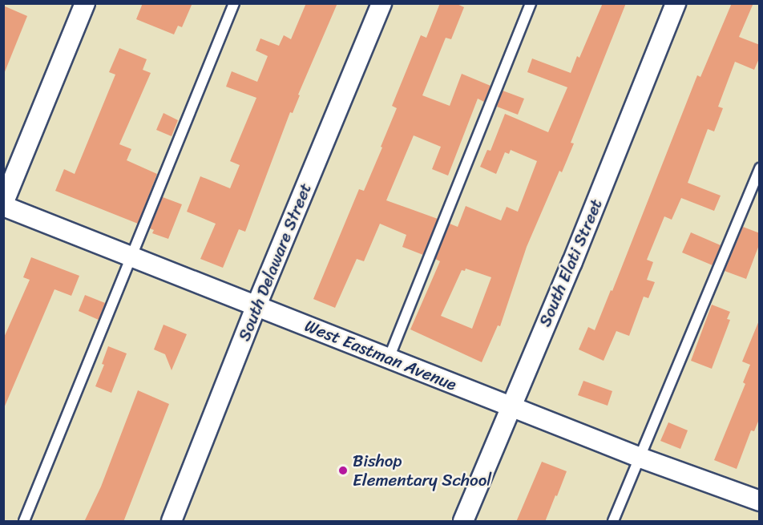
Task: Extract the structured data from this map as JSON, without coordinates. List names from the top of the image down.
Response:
{
  "streets": {
    "street": ["South Delaware Street", "South Elati Street", "West Eastman Avenue"]
  },
  "crossings": [
    ["South Delaware Street", "West Eastman Avenue"],
    ["South Elati Street", "West Eastman Avenue"]
  ],
  "places": ["Bishop Elementary School"]
}
